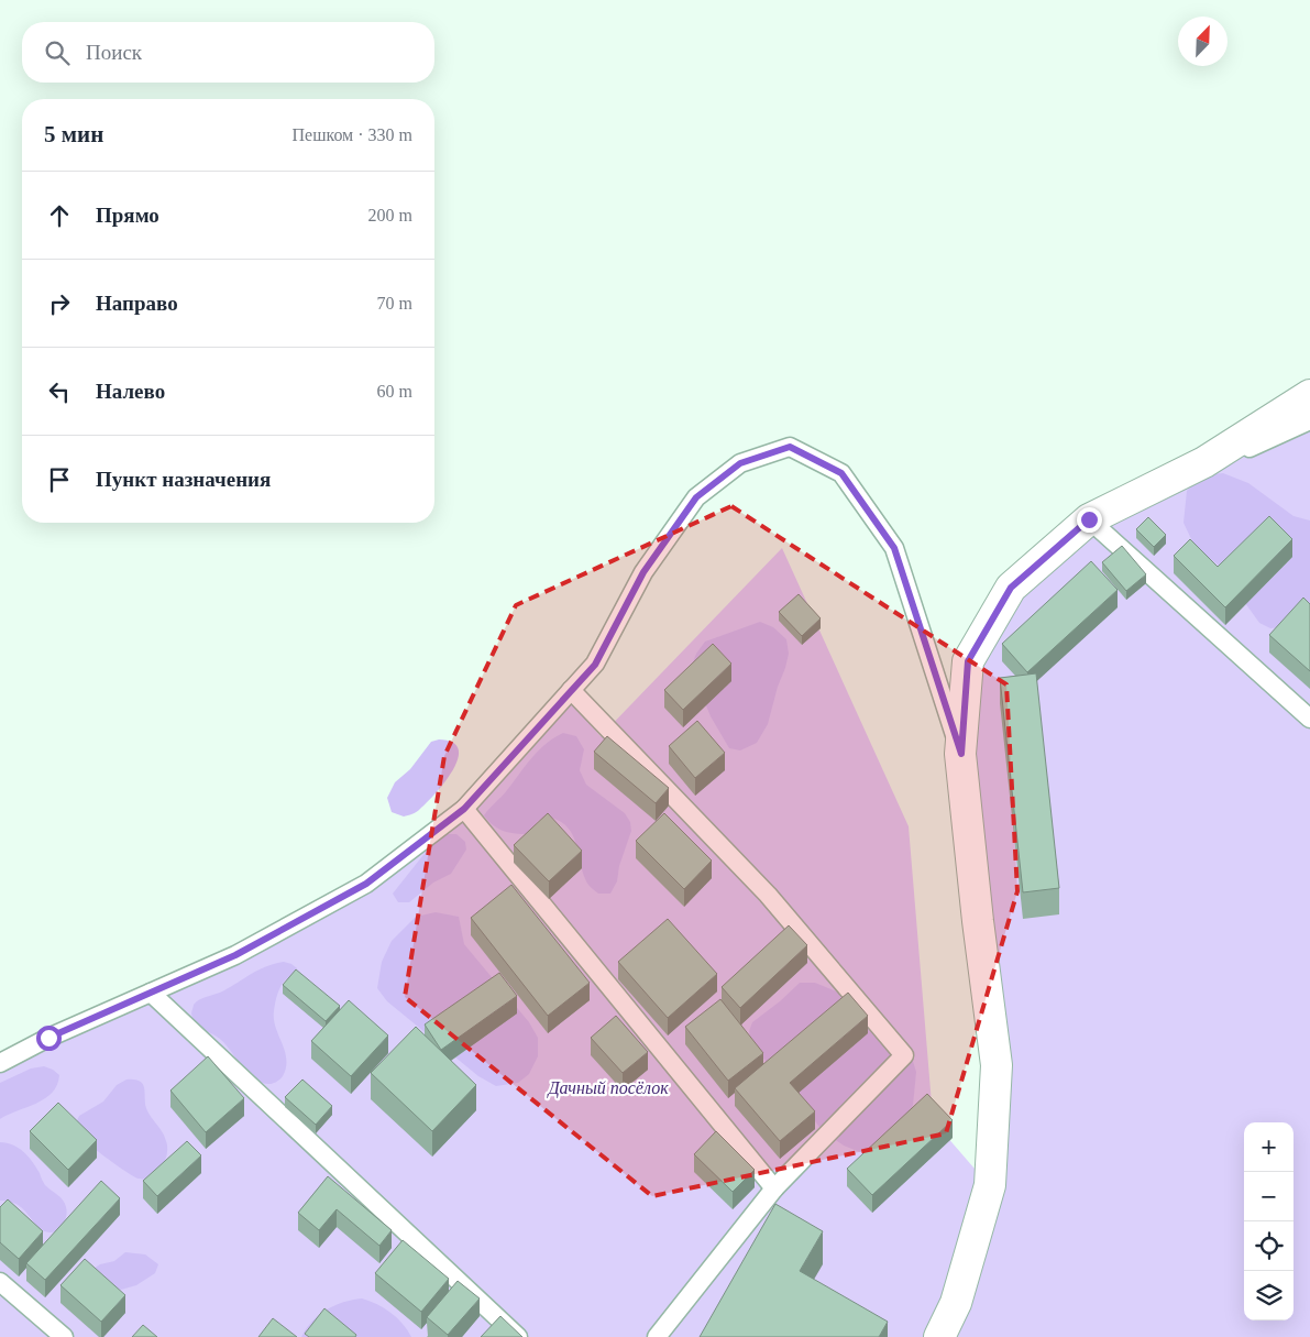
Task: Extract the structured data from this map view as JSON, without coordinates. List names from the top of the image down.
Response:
{
  "parks": ["Дачный посёлок"],
  "north": "top right",
  "page": {
    "search": "Поиск",
    "heading": ["5 мин", "Пешком · 330 m"],
    "list": [
      ["Прямо", "200 m"],
      ["Направо", "70 m"],
      ["Налево", "60 m"],
      "Пункт назначения"
    ],
    "map_buttons": ["+", "−"]
  }
}
